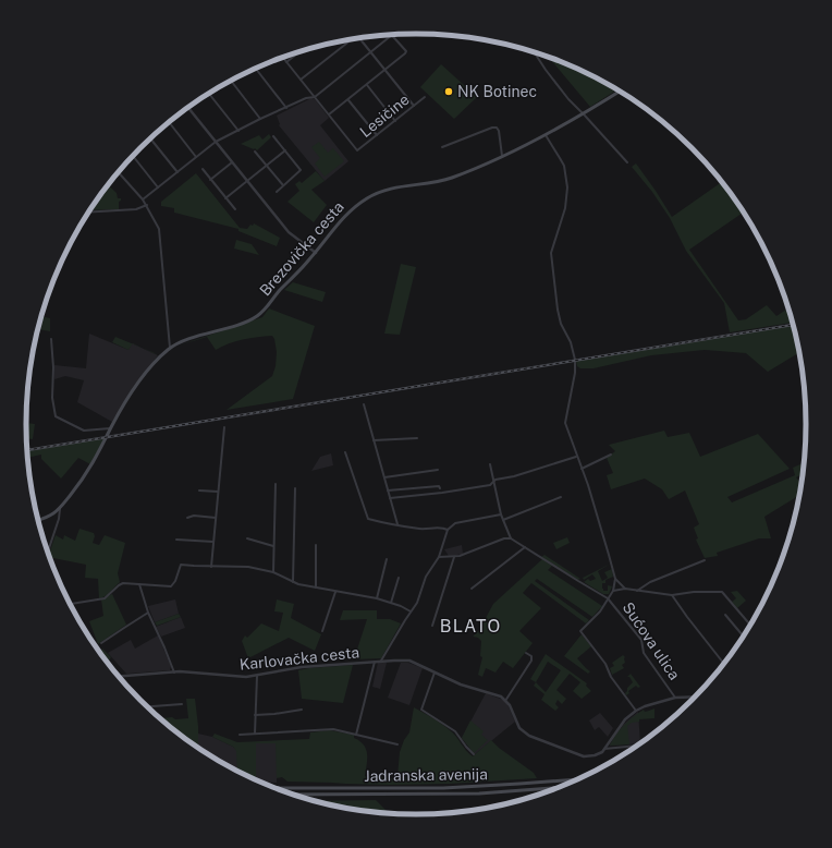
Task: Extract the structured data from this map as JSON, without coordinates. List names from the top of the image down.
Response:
{
  "streets": {
    "main road": ["Brezovička cesta", "Jadranska avenija"],
    "street": ["Lesičine", "Sućova ulica", "Karlovačka cesta"]
  },
  "districts": ["BLATO"],
  "places": ["NK Botinec"]
}
